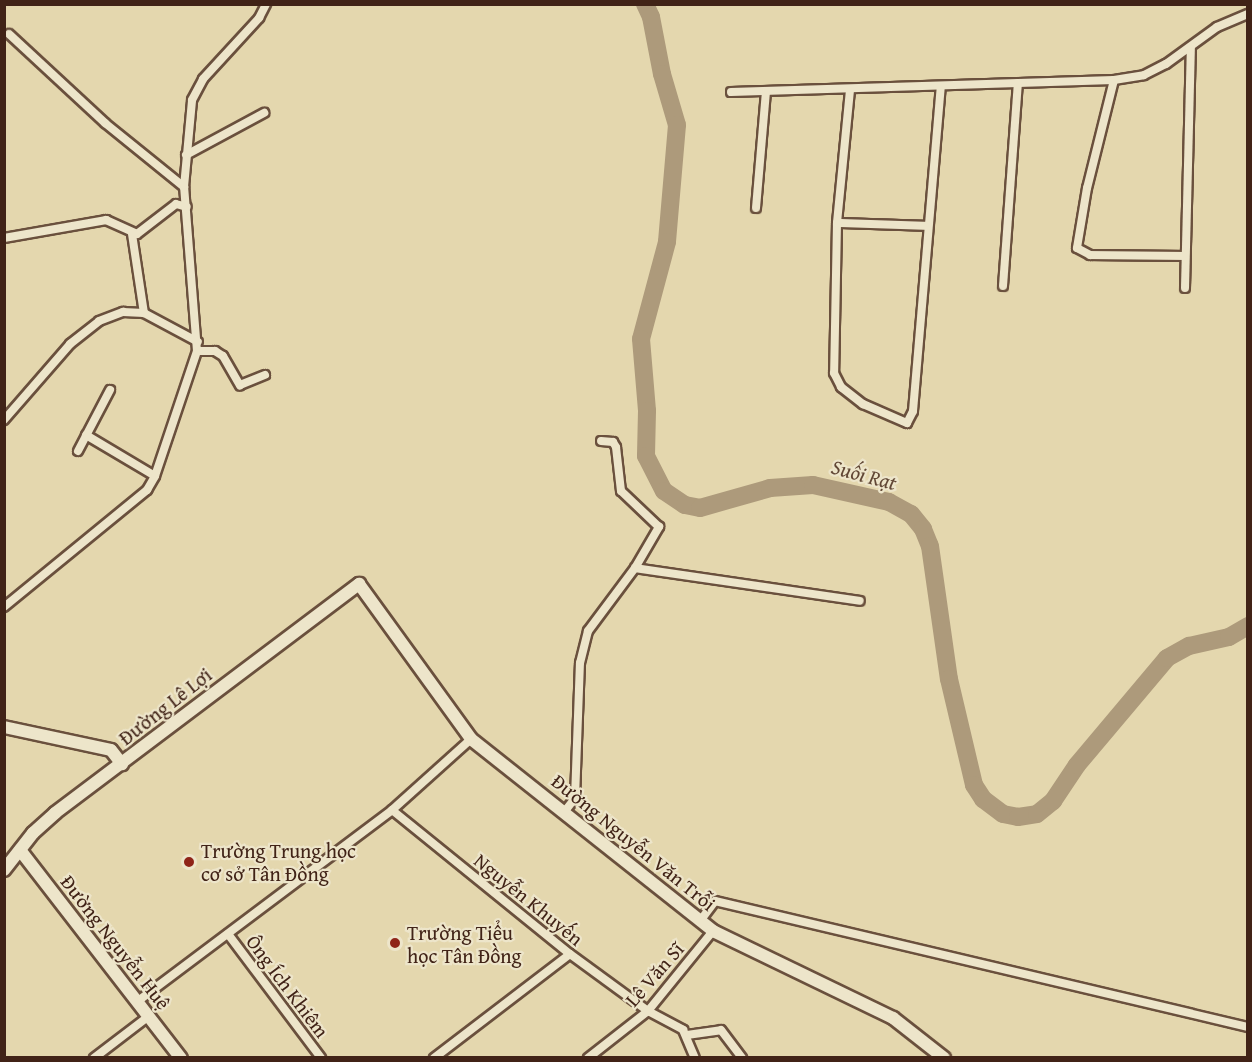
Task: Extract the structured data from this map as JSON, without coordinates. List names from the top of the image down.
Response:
{
  "streets": {
    "street": [
      "Đường Lê Lợi",
      "Đường Nguyễn Văn Trỗi",
      "Nguyễn Khuyến",
      "Đường Nguyễn Huệ",
      "Lê Văn Sĩ",
      "Ông Ích Khiêm"
    ]
  },
  "crossings": [
    ["Đường Lê Lợi", "Đường Nguyễn Văn Trỗi"],
    ["Đường Lê Lợi", "Đường Nguyễn Huệ"],
    ["Đường Nguyễn Văn Trỗi", "Lê Văn Sĩ"],
    ["Nguyễn Khuyến", "Lê Văn Sĩ"]
  ],
  "water": ["Suối Rạt"],
  "places": ["Trường Trung học cơ sở Tân Đồng", "Trường Tiểu học Tân Đồng"]
}
